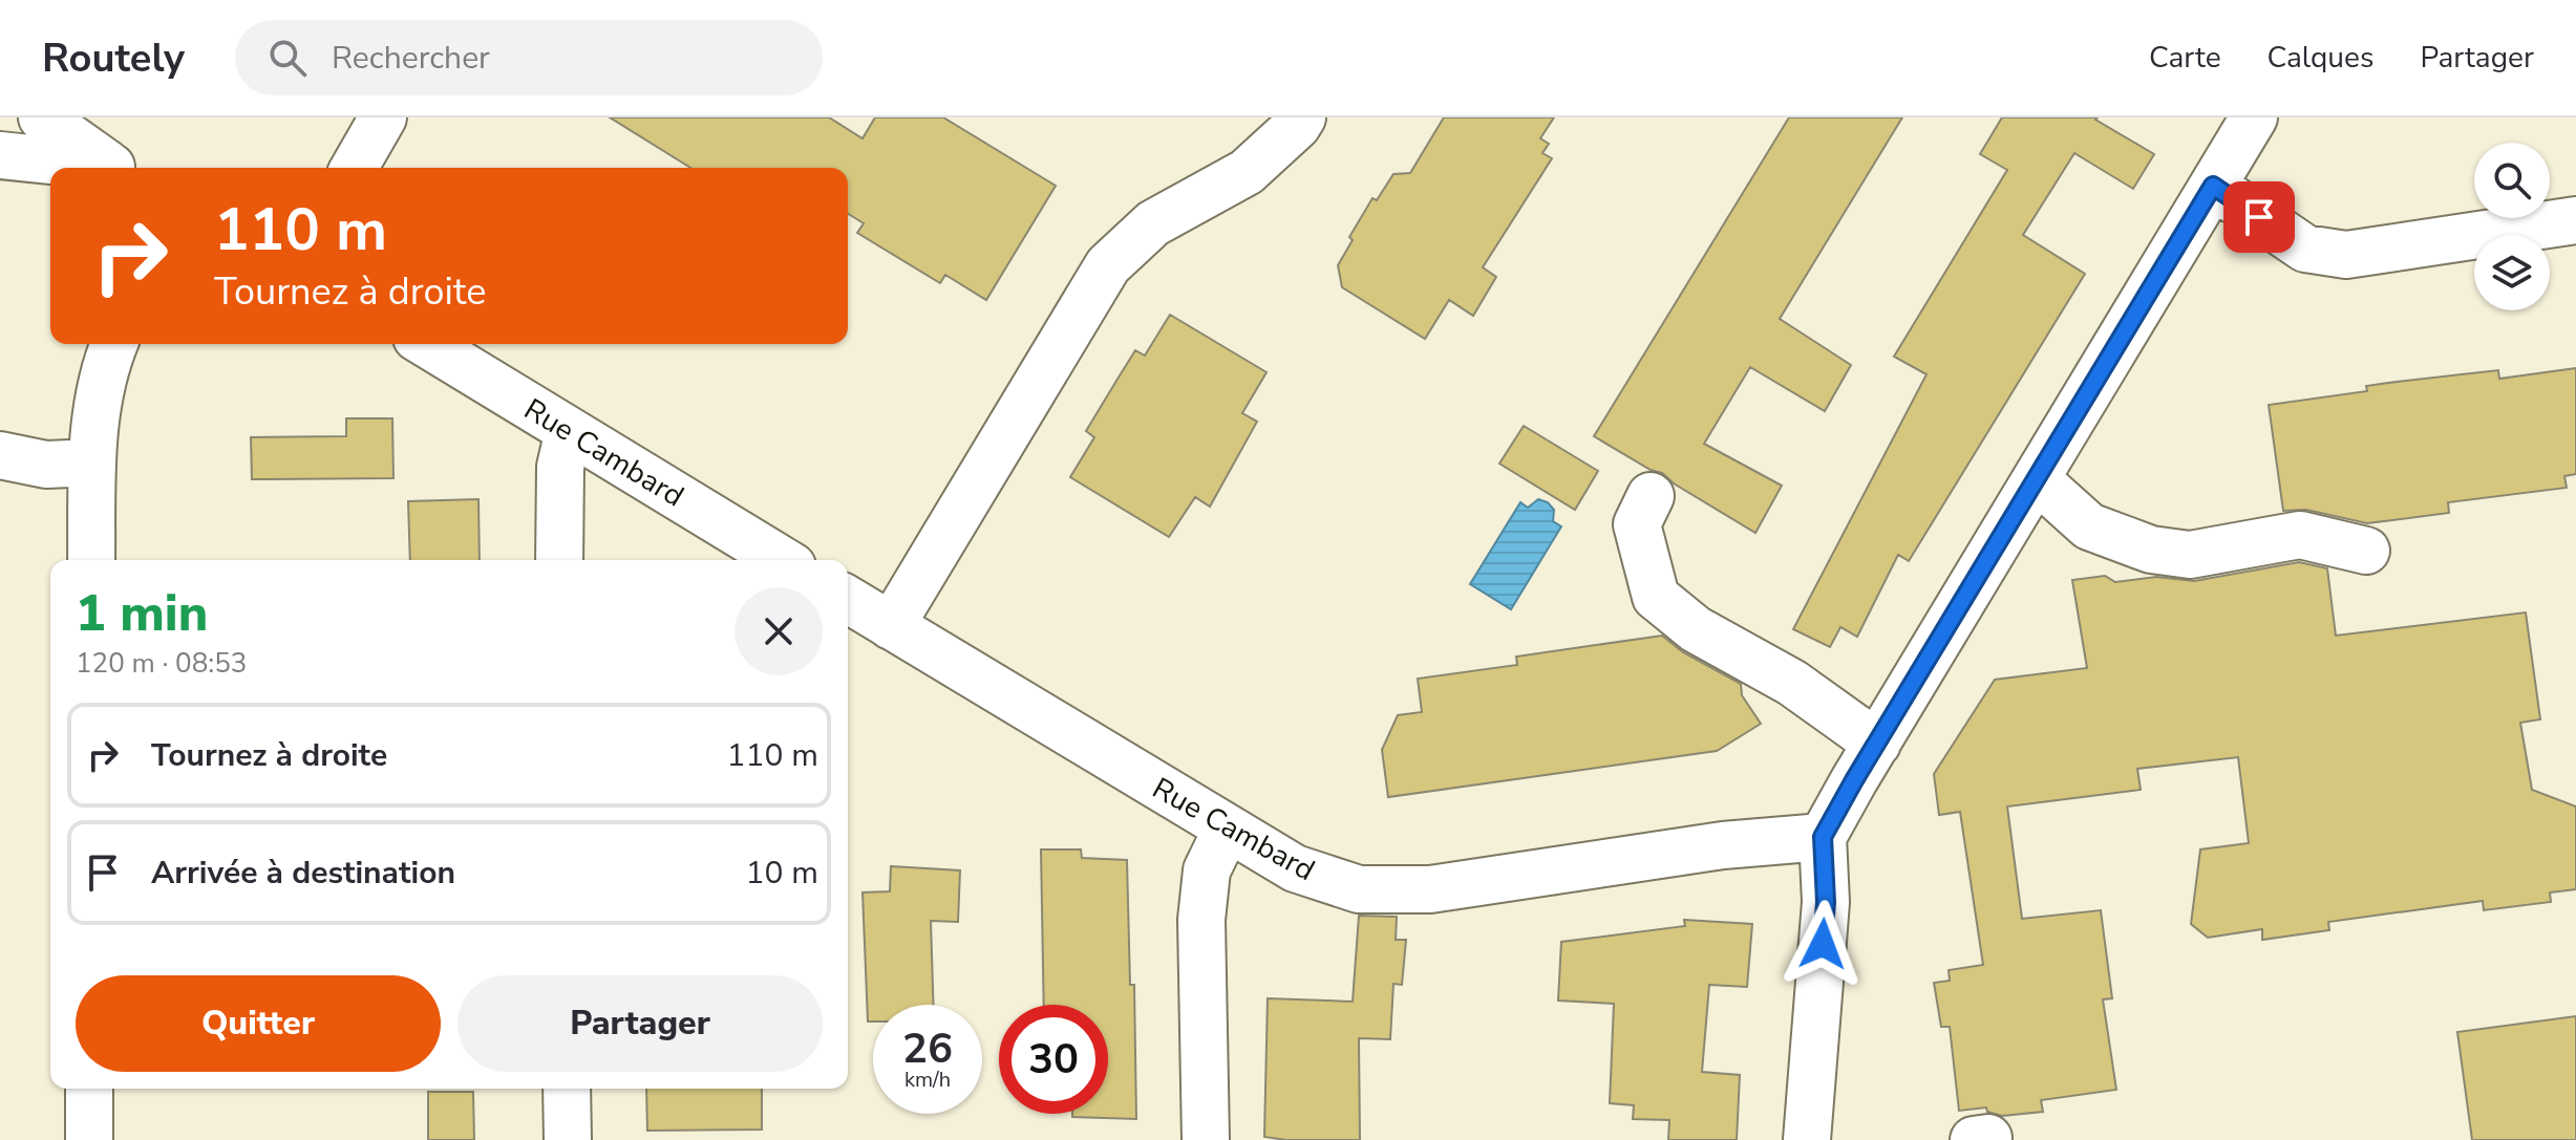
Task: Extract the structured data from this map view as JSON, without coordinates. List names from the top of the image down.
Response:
{
  "streets": {
    "street": ["Rue Cambard"]
  },
  "page": {
    "header": "Routely",
    "search": "Rechercher",
    "nav": ["Carte", "Calques", "Partager"],
    "turn": ["110 m", "Tournez à droite"],
    "heading": ["1 min", "120 m · 08:53"],
    "list": [
      {
        "name": "Tournez à droite",
        "value": "110 m"
      },
      {
        "name": "Arrivée à destination",
        "value": "10 m"
      }
    ],
    "buttons": ["Quitter", "Partager"],
    "speed": "26 km/h",
    "limit": "30"
  }
}
